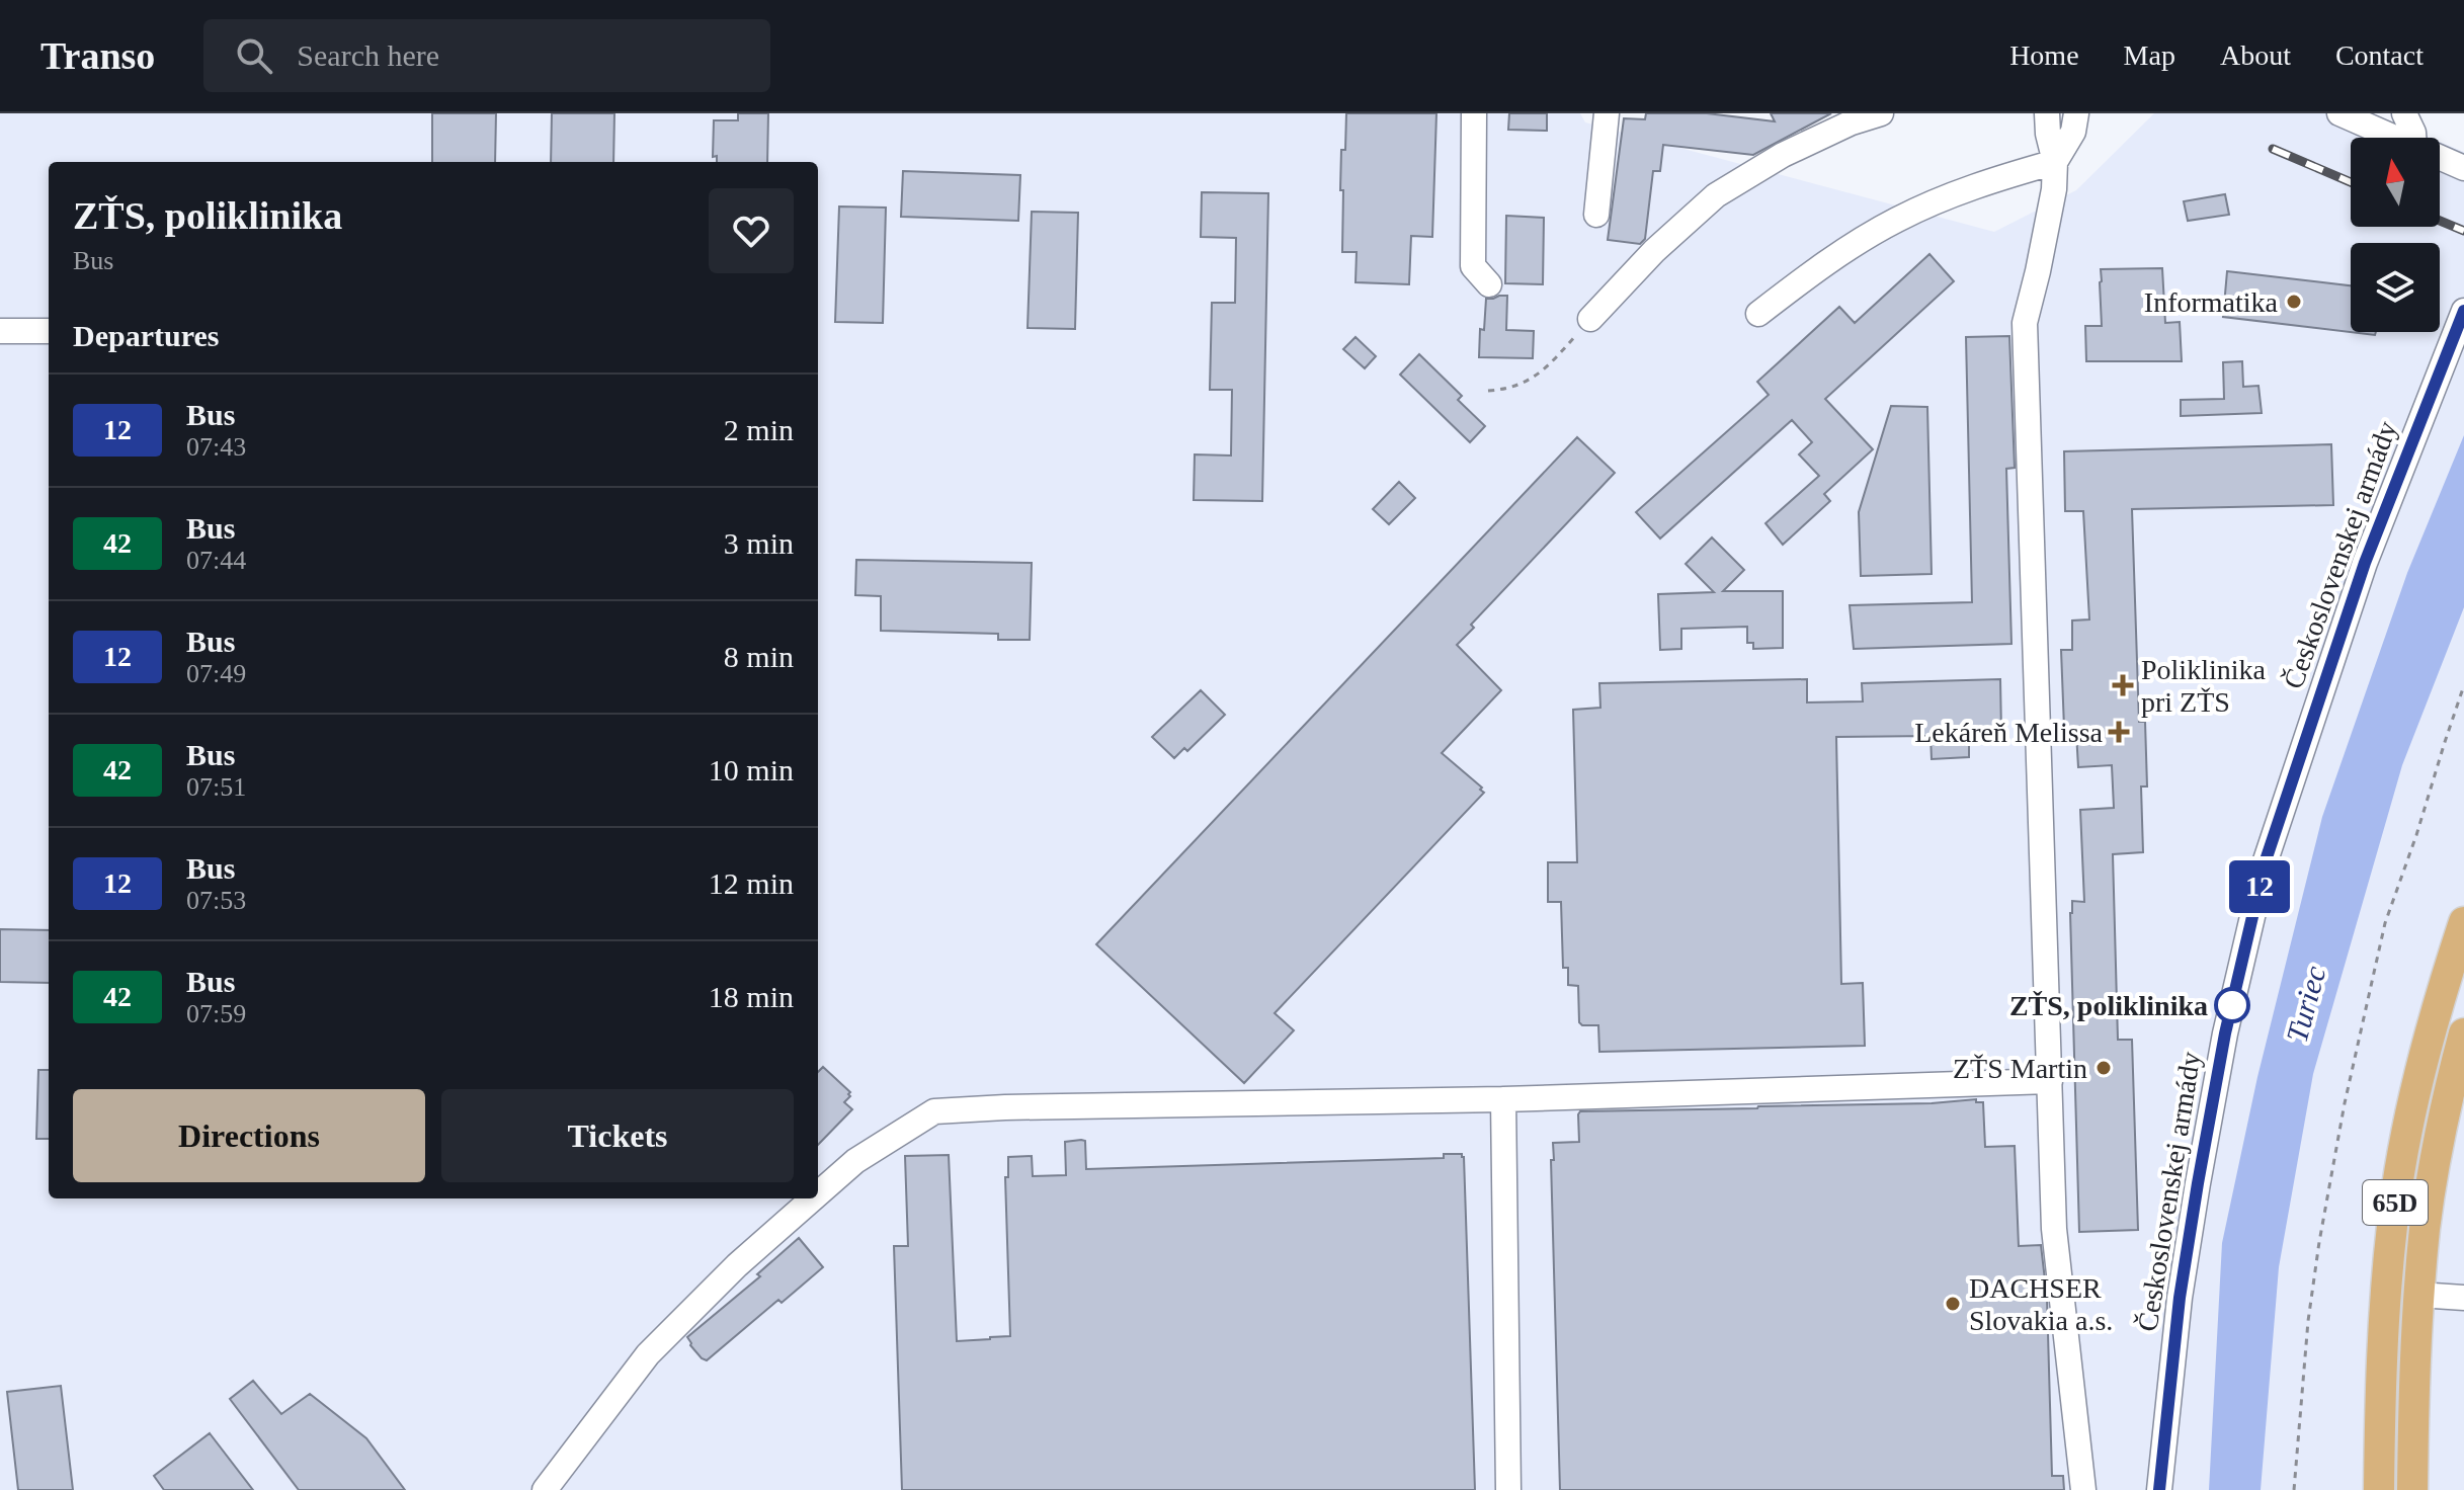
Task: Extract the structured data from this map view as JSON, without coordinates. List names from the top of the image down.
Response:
{
  "streets": {
    "main road": ["65D"],
    "street": ["Československej armády"]
  },
  "water": ["Turiec"],
  "places": {
    "other": [
      "Informatika",
      "ZŤS, poliklinika",
      "ZŤS Martin",
      "DACHSER Slovakia a.s."
    ],
    "health": ["Poliklinika pri ZŤS", "Lekáreň Melissa"]
  },
  "lines": ["bus line 12"],
  "north": "top",
  "page": {
    "header": "Transo",
    "search": "Search here",
    "nav": [
      "Home",
      "Map",
      "About",
      "Contact"
    ],
    "on_map": "12",
    "heading": [
      ["ZŤS, poliklinika", "Bus"],
      "Departures"
    ],
    "list": [
      {
        "mark": "12",
        "name": "Bus",
        "note": "07:43",
        "value": "2 min"
      },
      {
        "mark": "42",
        "name": "Bus",
        "note": "07:44",
        "value": "3 min"
      },
      {
        "mark": "12",
        "name": "Bus",
        "note": "07:49",
        "value": "8 min"
      },
      {
        "mark": "42",
        "name": "Bus",
        "note": "07:51",
        "value": "10 min"
      },
      {
        "mark": "12",
        "name": "Bus",
        "note": "07:53",
        "value": "12 min"
      },
      {
        "mark": "42",
        "name": "Bus",
        "note": "07:59",
        "value": "18 min"
      }
    ],
    "buttons": ["Directions", "Tickets"]
  }
}
